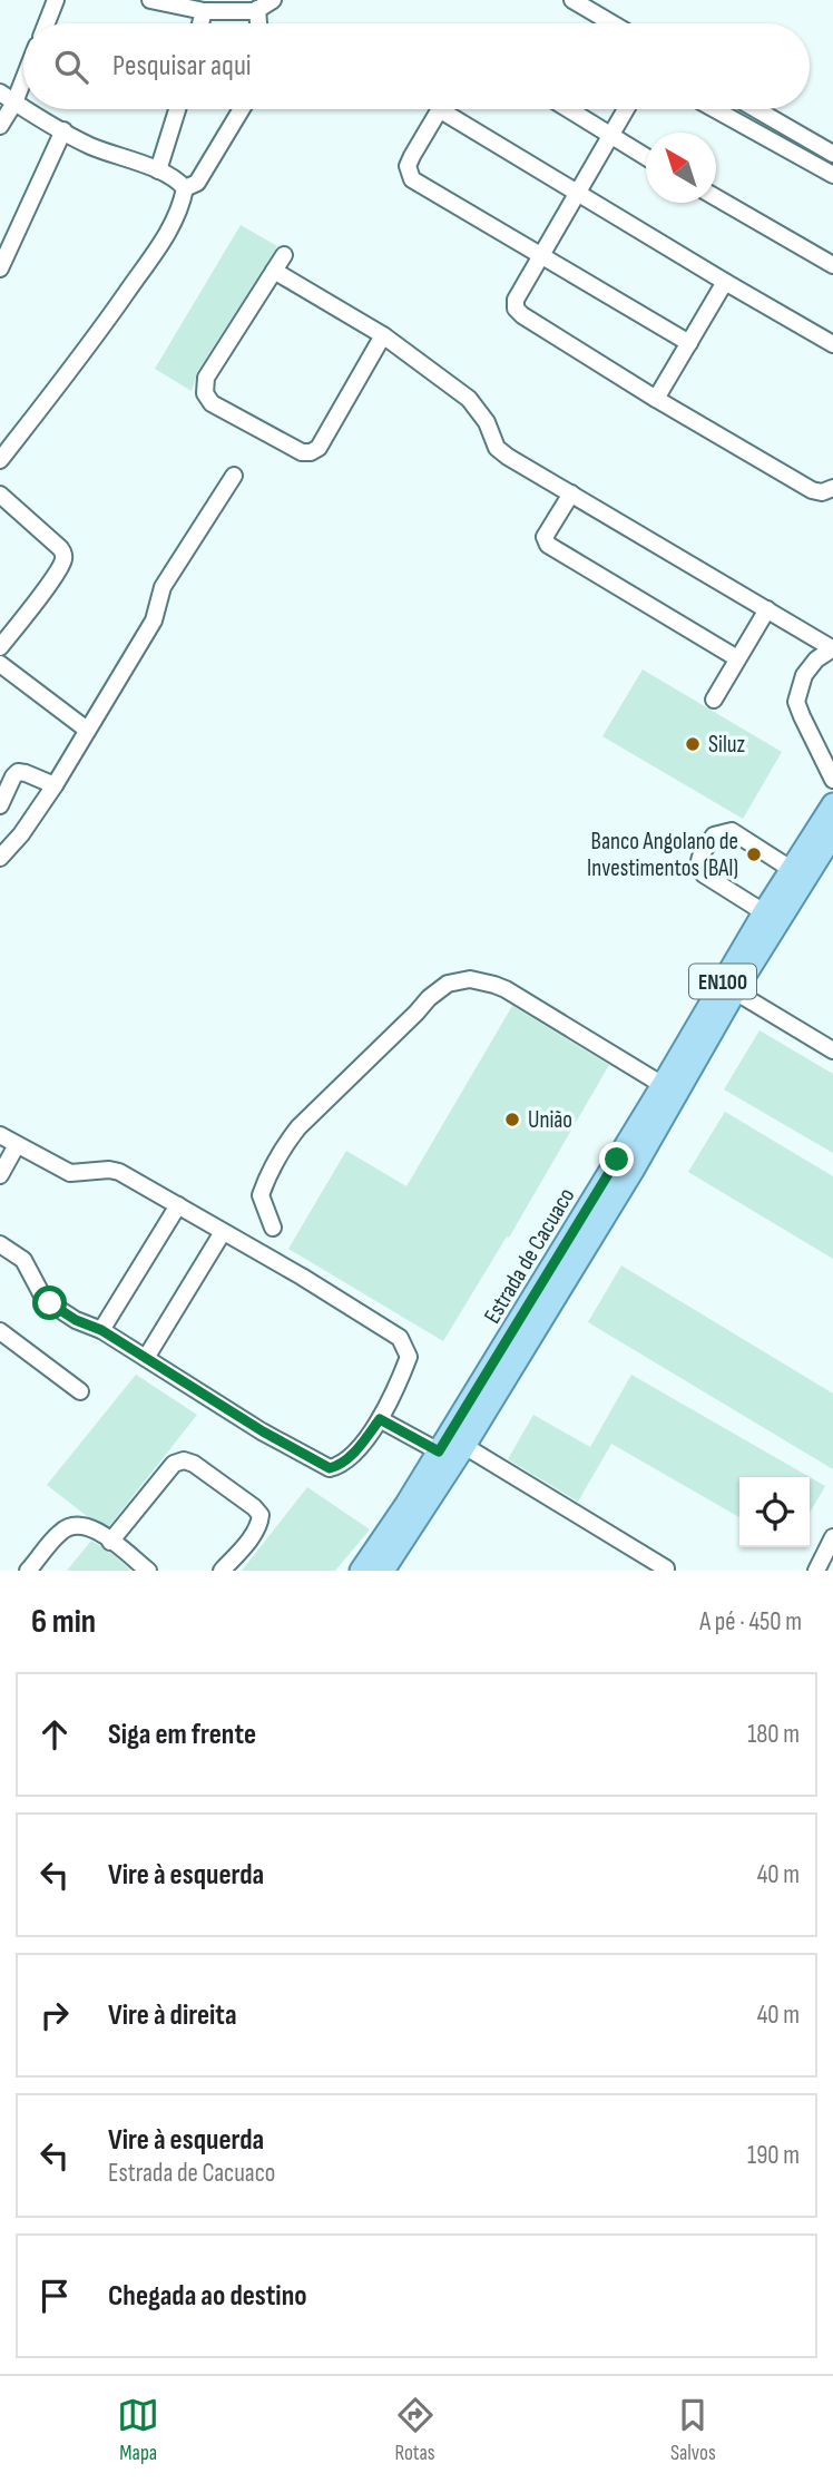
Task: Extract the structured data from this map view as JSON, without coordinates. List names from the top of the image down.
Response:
{
  "streets": {
    "main road": ["EN100", "Estrada de Cacuaco"]
  },
  "places": ["Siluz", "Banco Angolano de Investimentos (BAI)", "União"],
  "north": "top left",
  "page": {
    "search": "Pesquisar aqui",
    "heading": ["6 min", "A pé · 450 m"],
    "list": [
      ["Siga em frente", "180 m"],
      ["Vire à esquerda", "40 m"],
      ["Vire à direita", "40 m"],
      ["Vire à esquerda", "Estrada de Cacuaco", "190 m"],
      "Chegada ao destino"
    ],
    "nav": ["Mapa", "Rotas", "Salvos"]
  }
}
